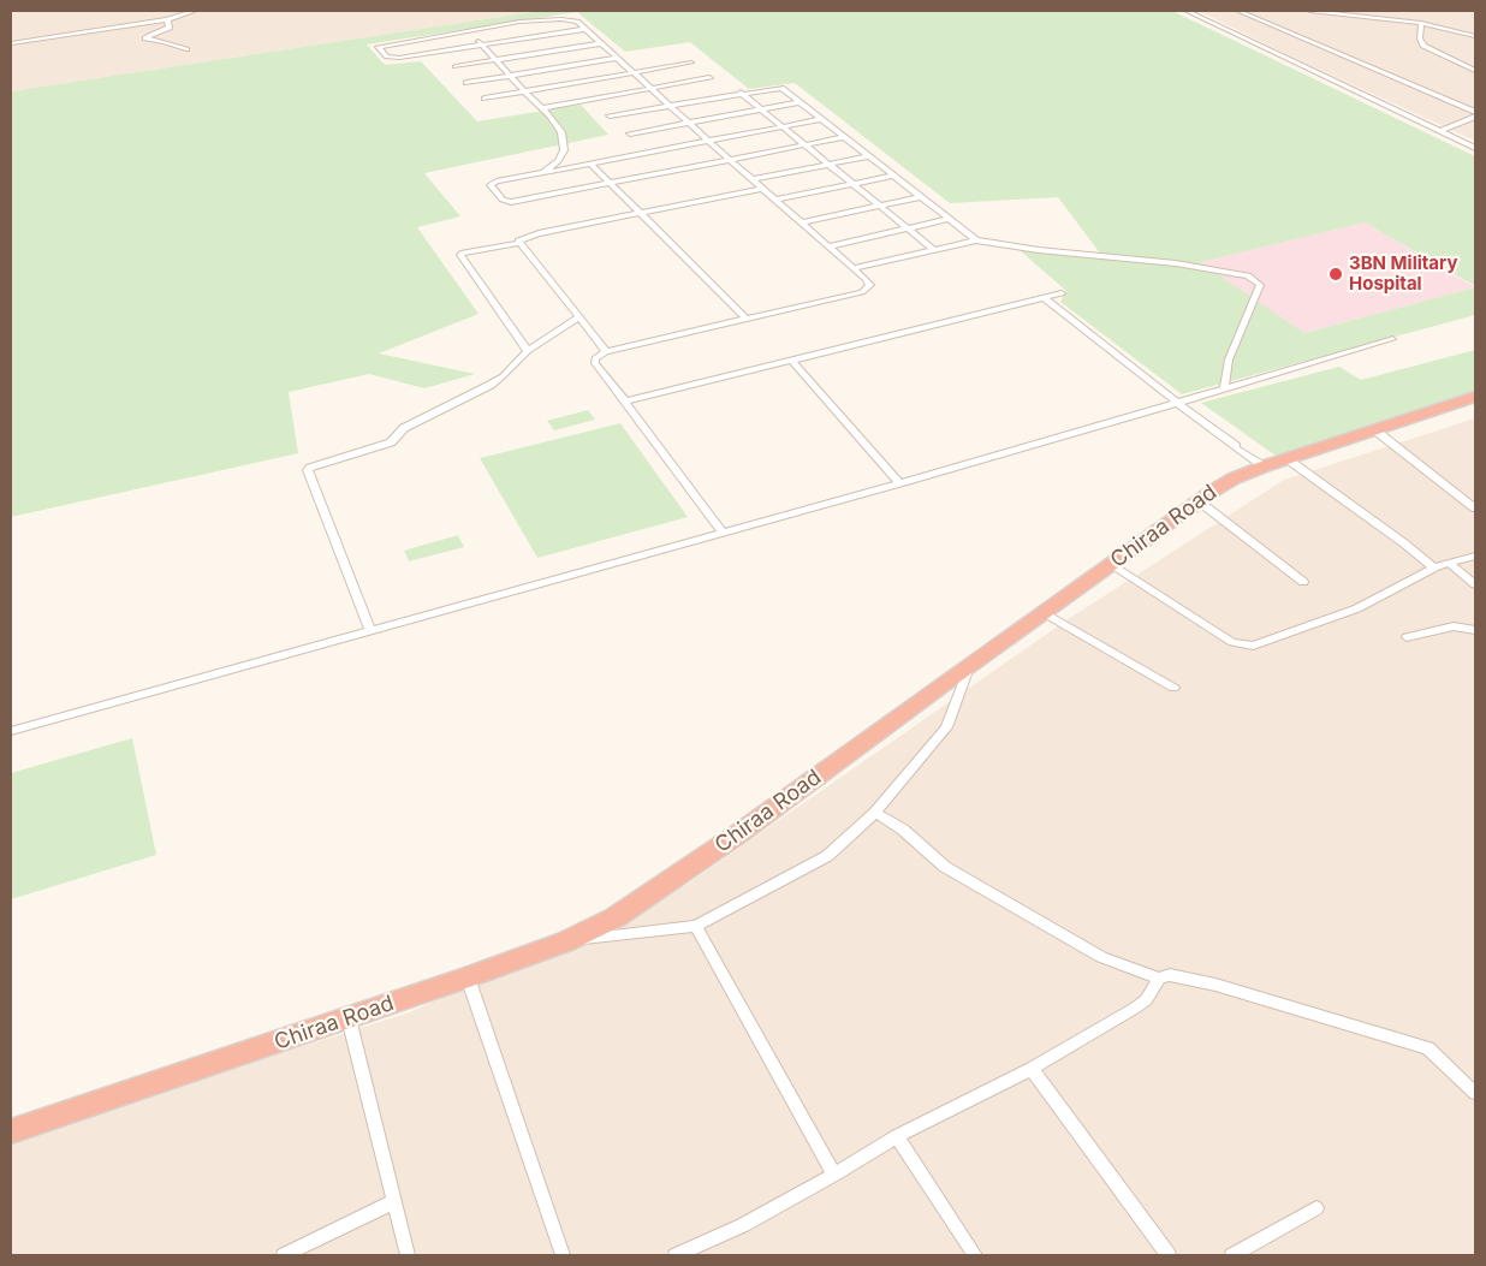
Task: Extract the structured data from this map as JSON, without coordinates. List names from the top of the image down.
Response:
{
  "streets": {
    "highway": ["Chiraa Road"]
  },
  "places": ["3BN Military Hospital"]
}
